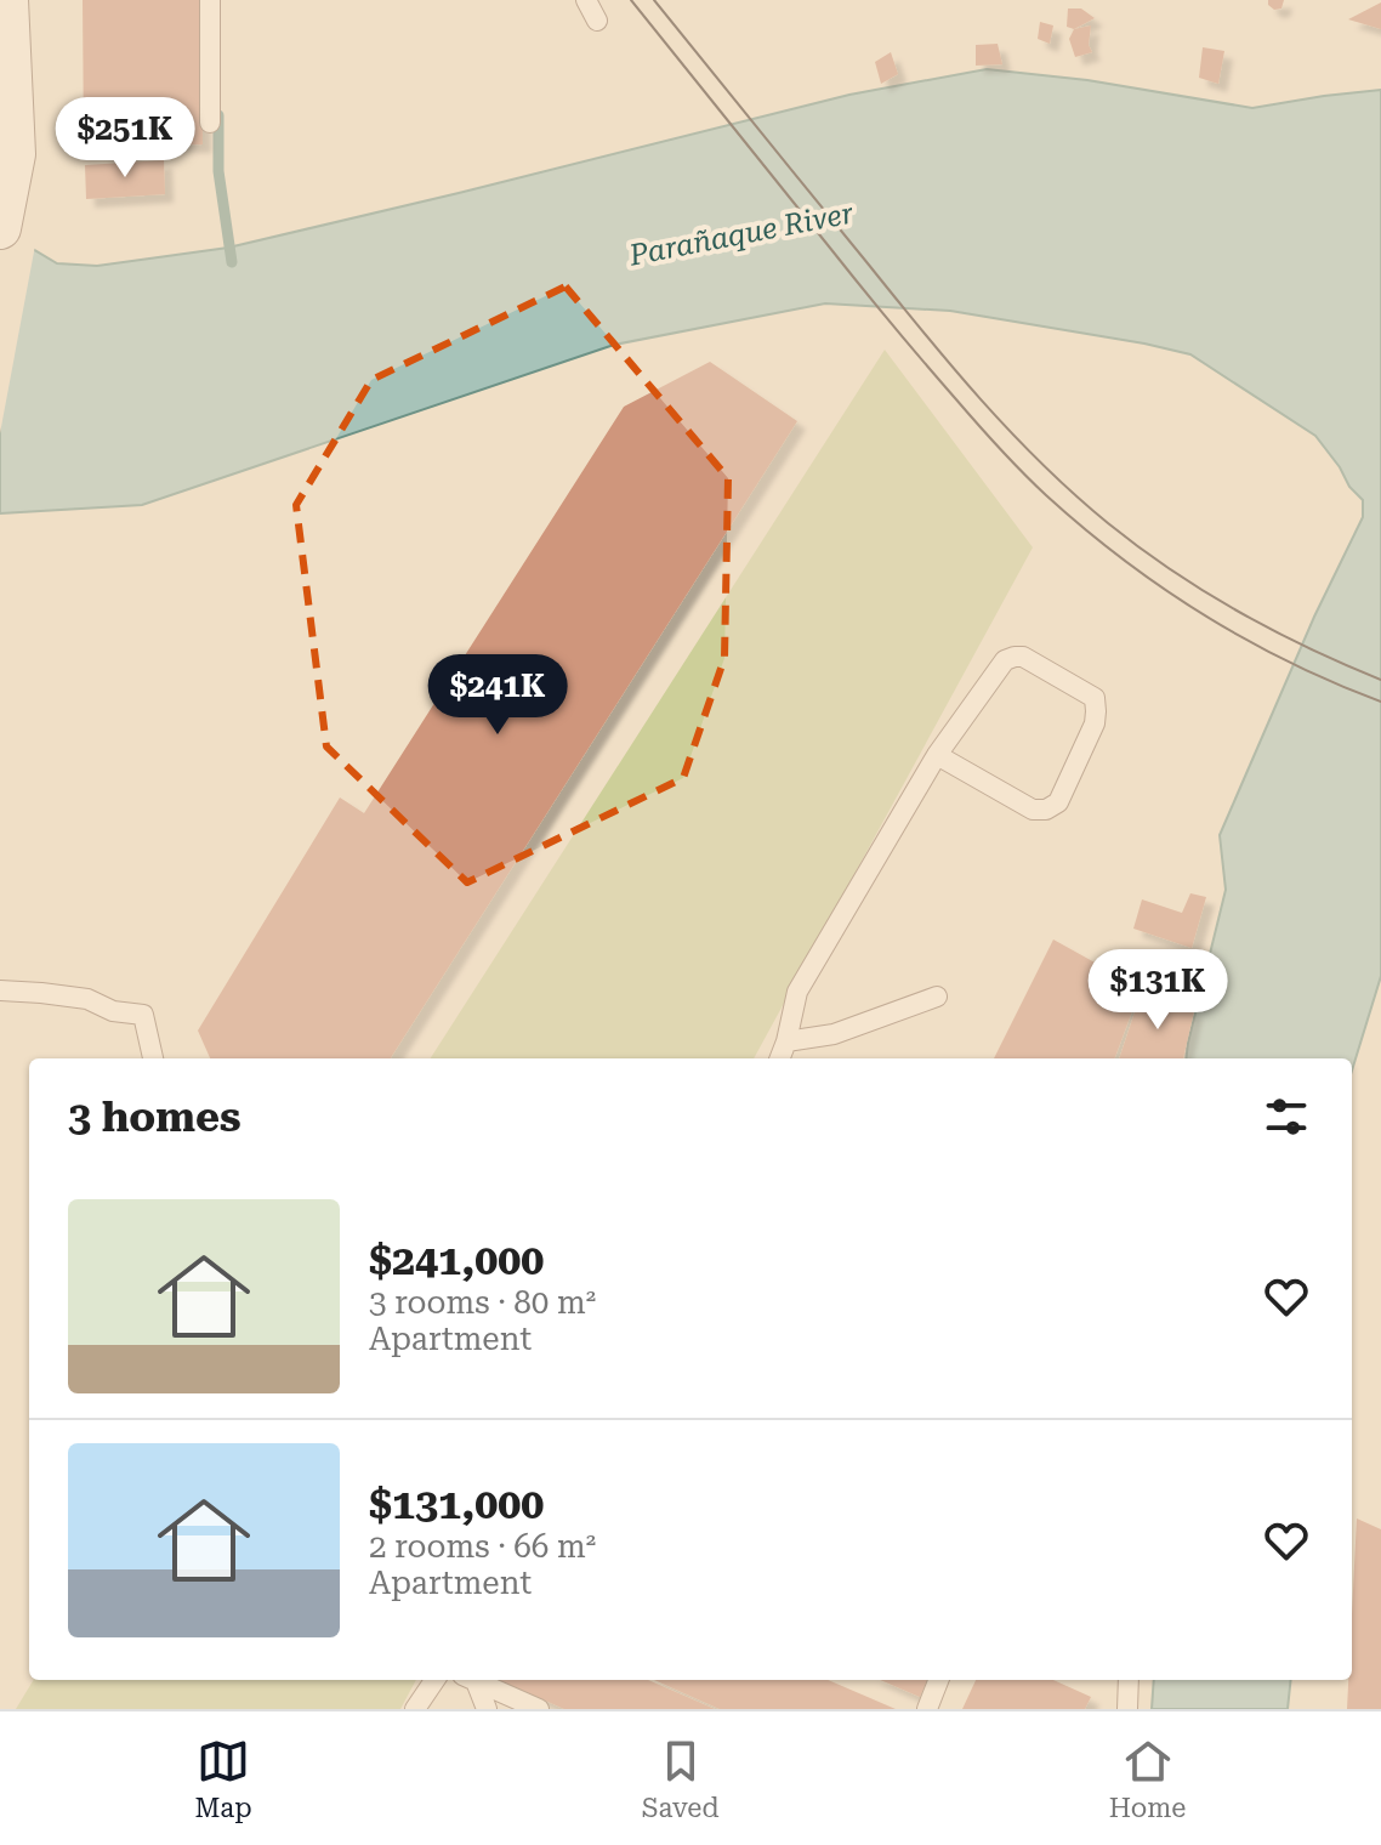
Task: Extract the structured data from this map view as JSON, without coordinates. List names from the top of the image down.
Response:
{
  "water": ["Parañaque River"],
  "page": {
    "price": ["$251K", "$241K", "$131K"],
    "heading": "3 homes",
    "list": [
      {
        "name": "$241,000",
        "note": "3 rooms · 80 m² · Apartment"
      },
      {
        "name": "$131,000",
        "note": "2 rooms · 66 m² · Apartment"
      }
    ],
    "tabs": ["Map", "Saved", "Home"]
  }
}
